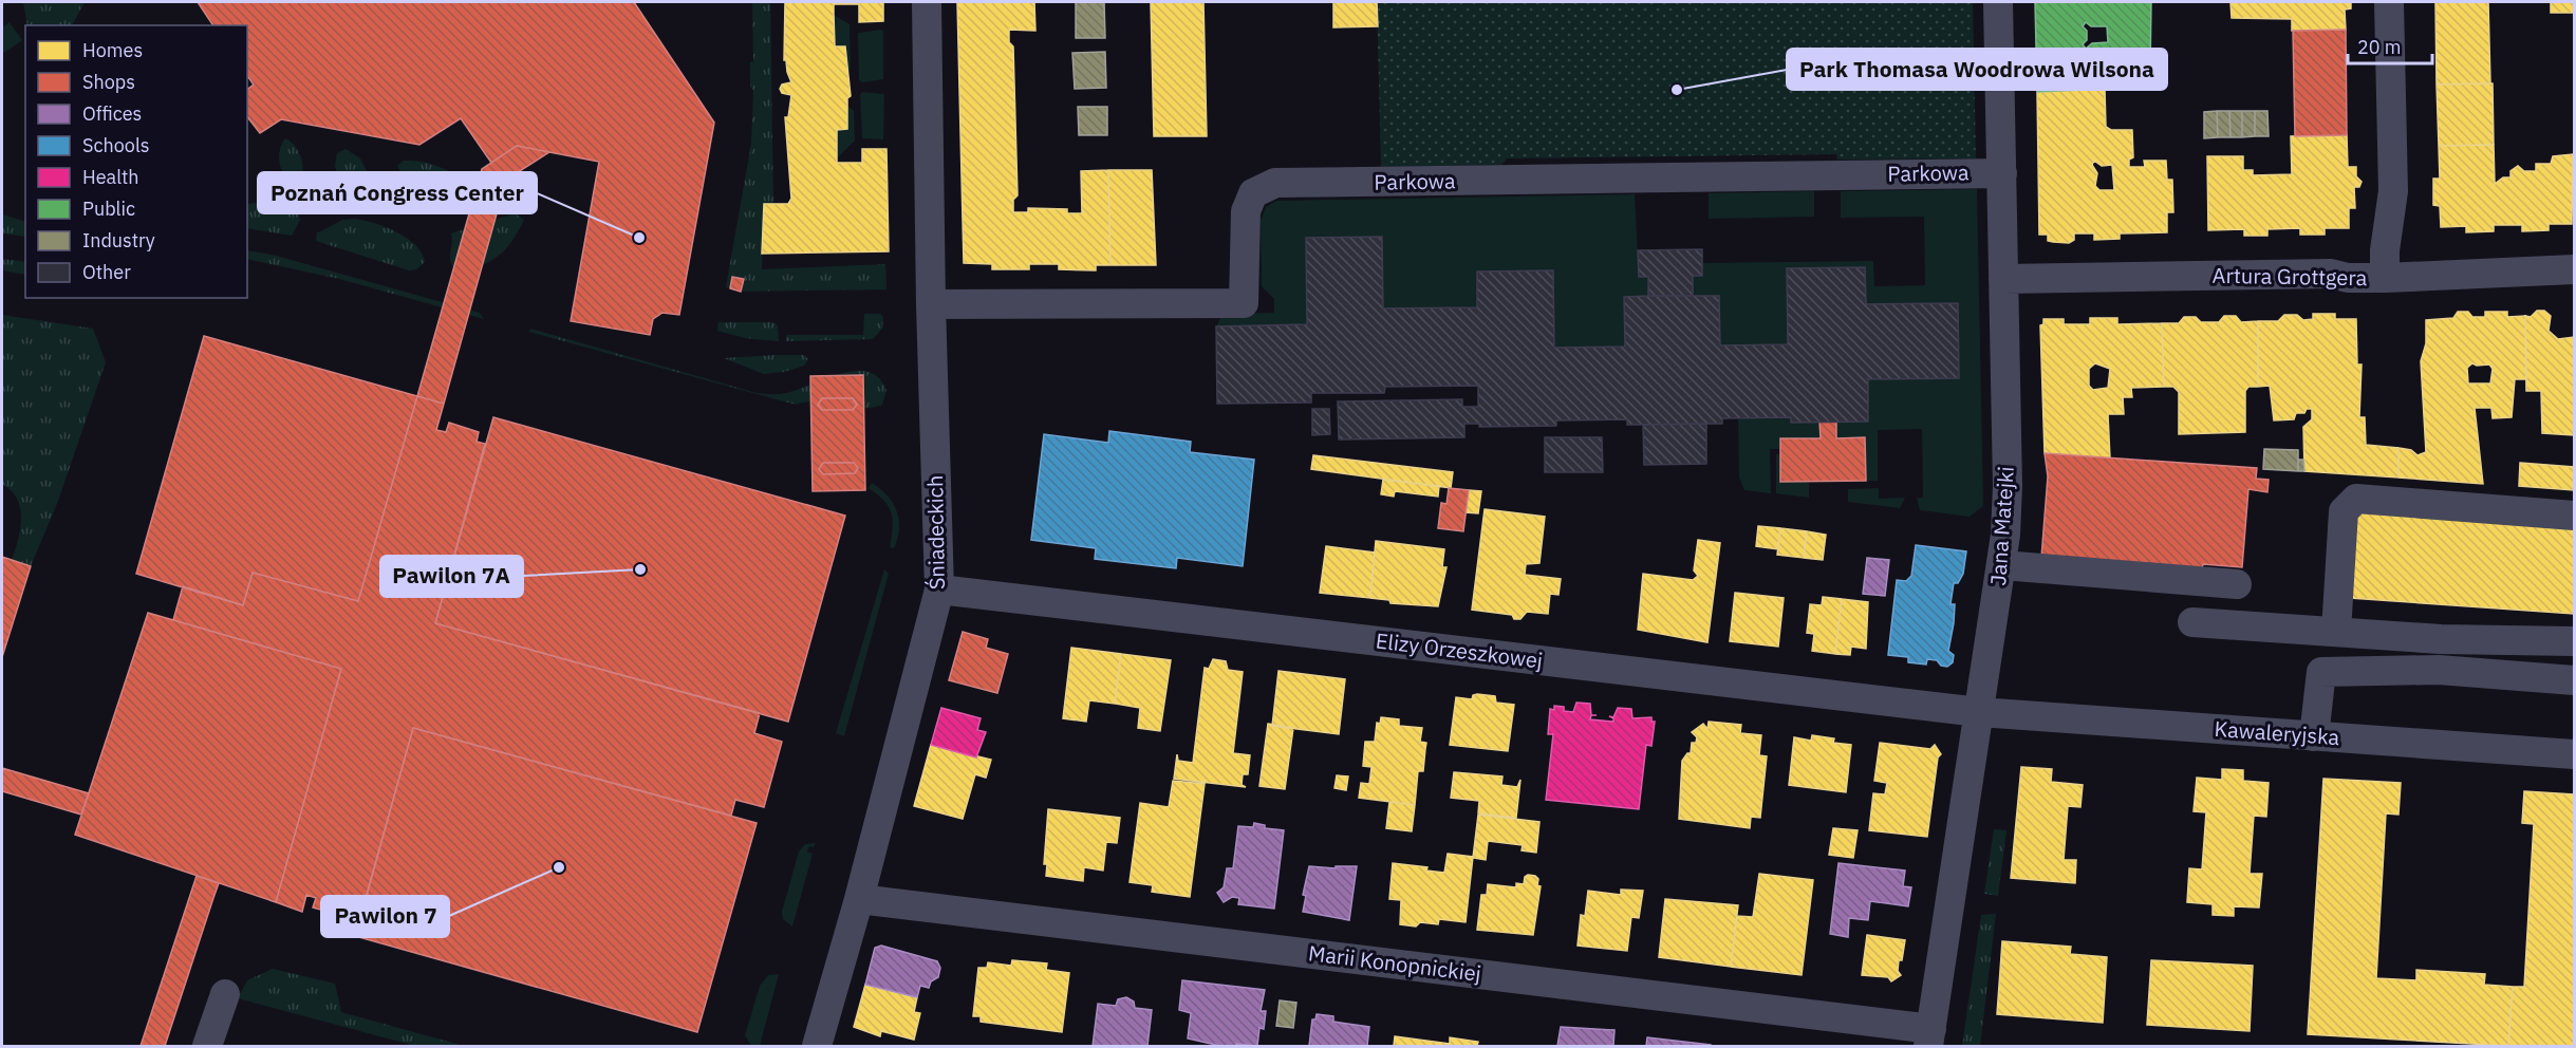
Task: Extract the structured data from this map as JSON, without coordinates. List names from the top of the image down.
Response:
{
  "streets": {
    "street": [
      "Parkowa",
      "Artura Grottgera",
      "Jana Matejki",
      "Śniadeckich",
      "Elizy Orzeszkowej",
      "Kawaleryjska",
      "Marii Konopnickiej"
    ]
  },
  "crossings": [
    ["Parkowa", "Jana Matejki"],
    ["Parkowa", "Śniadeckich"],
    ["Artura Grottgera", "Jana Matejki"],
    ["Jana Matejki", "Elizy Orzeszkowej"],
    ["Jana Matejki", "Kawaleryjska"],
    ["Jana Matejki", "Marii Konopnickiej"],
    ["Śniadeckich", "Elizy Orzeszkowej"],
    ["Śniadeckich", "Marii Konopnickiej"],
    ["Elizy Orzeszkowej", "Kawaleryjska"]
  ],
  "places": [
    "Park Thomasa Woodrowa Wilsona",
    "Poznań Congress Center",
    "Pawilon 7A",
    "Pawilon 7"
  ],
  "legend": [
    "Homes",
    "Shops",
    "Offices",
    "Schools",
    "Health",
    "Public",
    "Industry",
    "Other"
  ],
  "scale_bar": "20 m"
}
